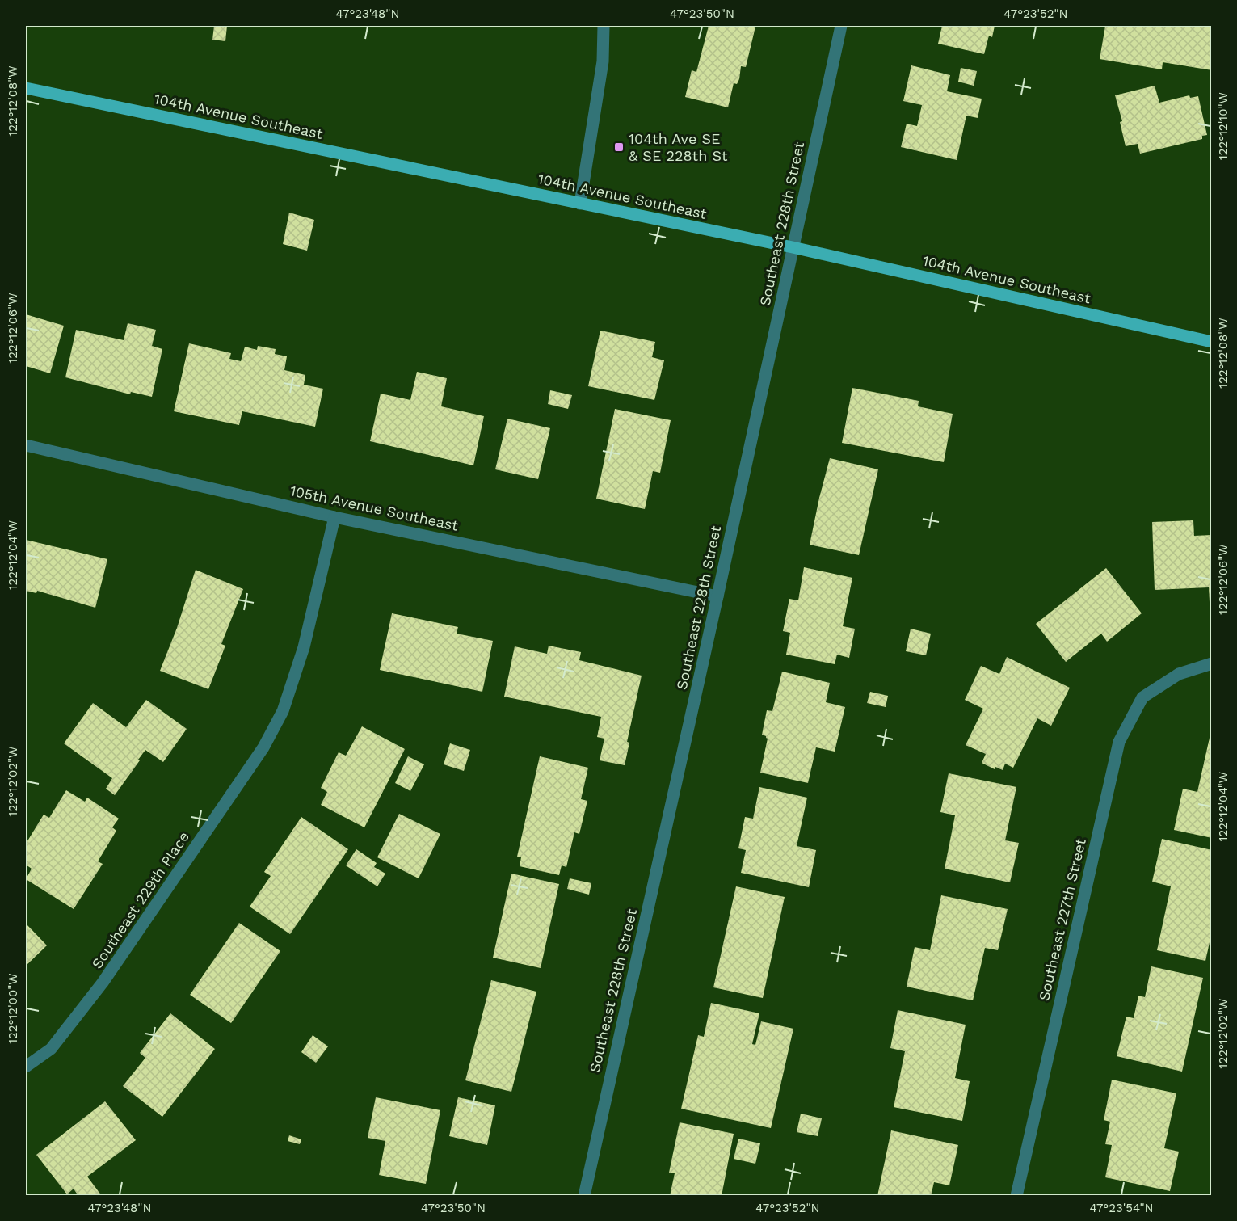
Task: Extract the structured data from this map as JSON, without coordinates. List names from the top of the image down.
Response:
{
  "streets": {
    "main road": ["104th Avenue Southeast"],
    "street": [
      "Southeast 228th Street",
      "105th Avenue Southeast",
      "Southeast 229th Place",
      "Southeast 227th Street"
    ]
  },
  "crossings": [
    ["104th Avenue Southeast", "Southeast 228th Street"],
    ["Southeast 228th Street", "105th Avenue Southeast"],
    ["105th Avenue Southeast", "Southeast 229th Place"]
  ],
  "places": {
    "transit": ["104th Ave SE & SE 228th St"]
  },
  "coordinates": [
    "47°23'48\"N",
    "47°23'50\"N",
    "47°23'52\"N",
    "122°12'08\"W",
    "122°12'10\"W",
    "122°12'06\"W",
    "122°12'04\"W",
    "122°12'02\"W",
    "122°12'00\"W",
    "47°23'54\"N"
  ]
}
